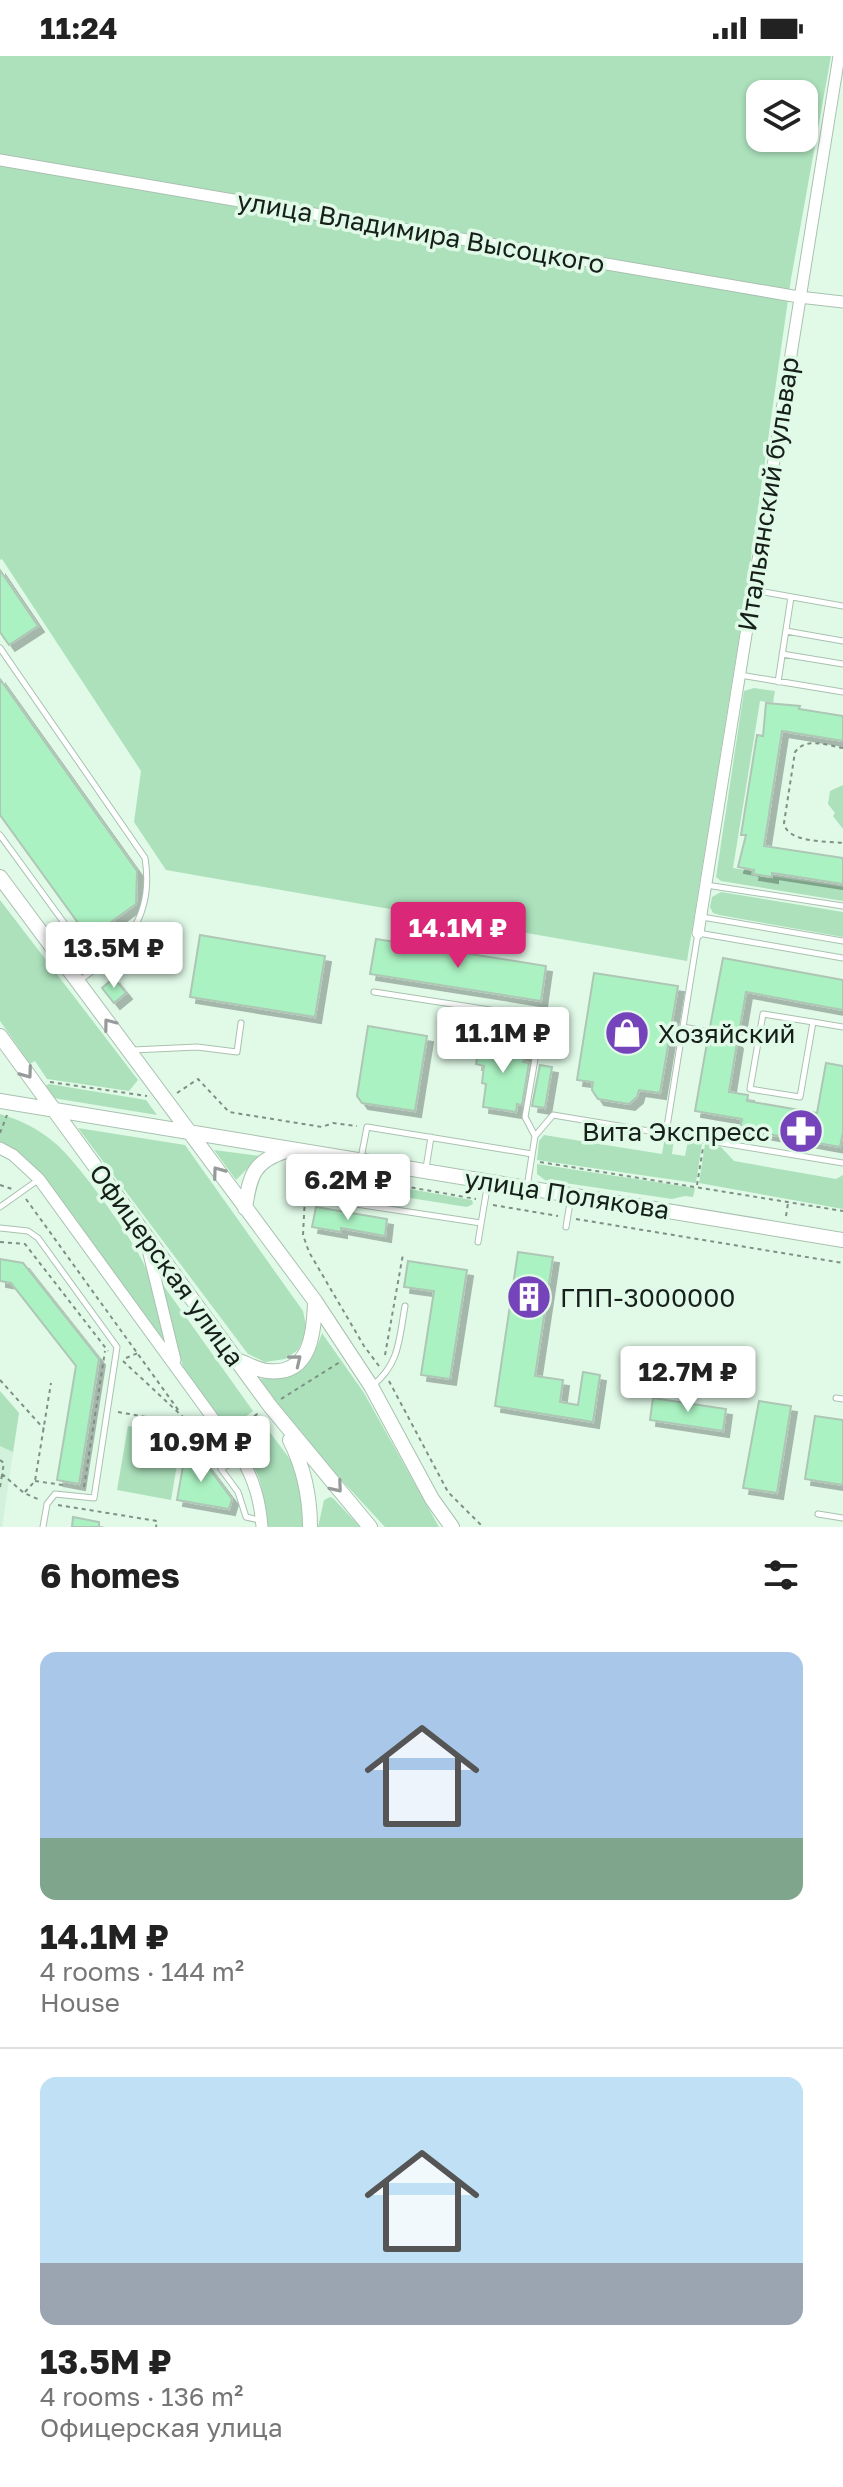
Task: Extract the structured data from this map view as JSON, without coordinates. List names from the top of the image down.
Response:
{
  "streets": {
    "main road": ["улица Полякова", "Офицерская улица"],
    "street": ["улица Владимира Высоцкого", "Итальянский бульвар"]
  },
  "crossings": [
    ["улица Владимира Высоцкого", "Итальянский бульвар"],
    ["улица Полякова", "Офицерская улица"]
  ],
  "places": {
    "shop": ["Хозяйский"],
    "pharmacy": ["Вита Экспресс"],
    "building": ["ГПП-3000000"]
  },
  "page": {
    "status": "11:24",
    "price": [
      "14.1M ₽",
      "13.5M ₽",
      "11.1M ₽",
      "6.2M ₽",
      "12.7M ₽",
      "10.9M ₽"
    ],
    "heading": "6 homes",
    "list": [
      {
        "name": "14.1M ₽",
        "note": "4 rooms · 144 m² · House"
      },
      {
        "name": "13.5M ₽",
        "note": "4 rooms · 136 m² · Офицерская улица"
      }
    ]
  }
}
